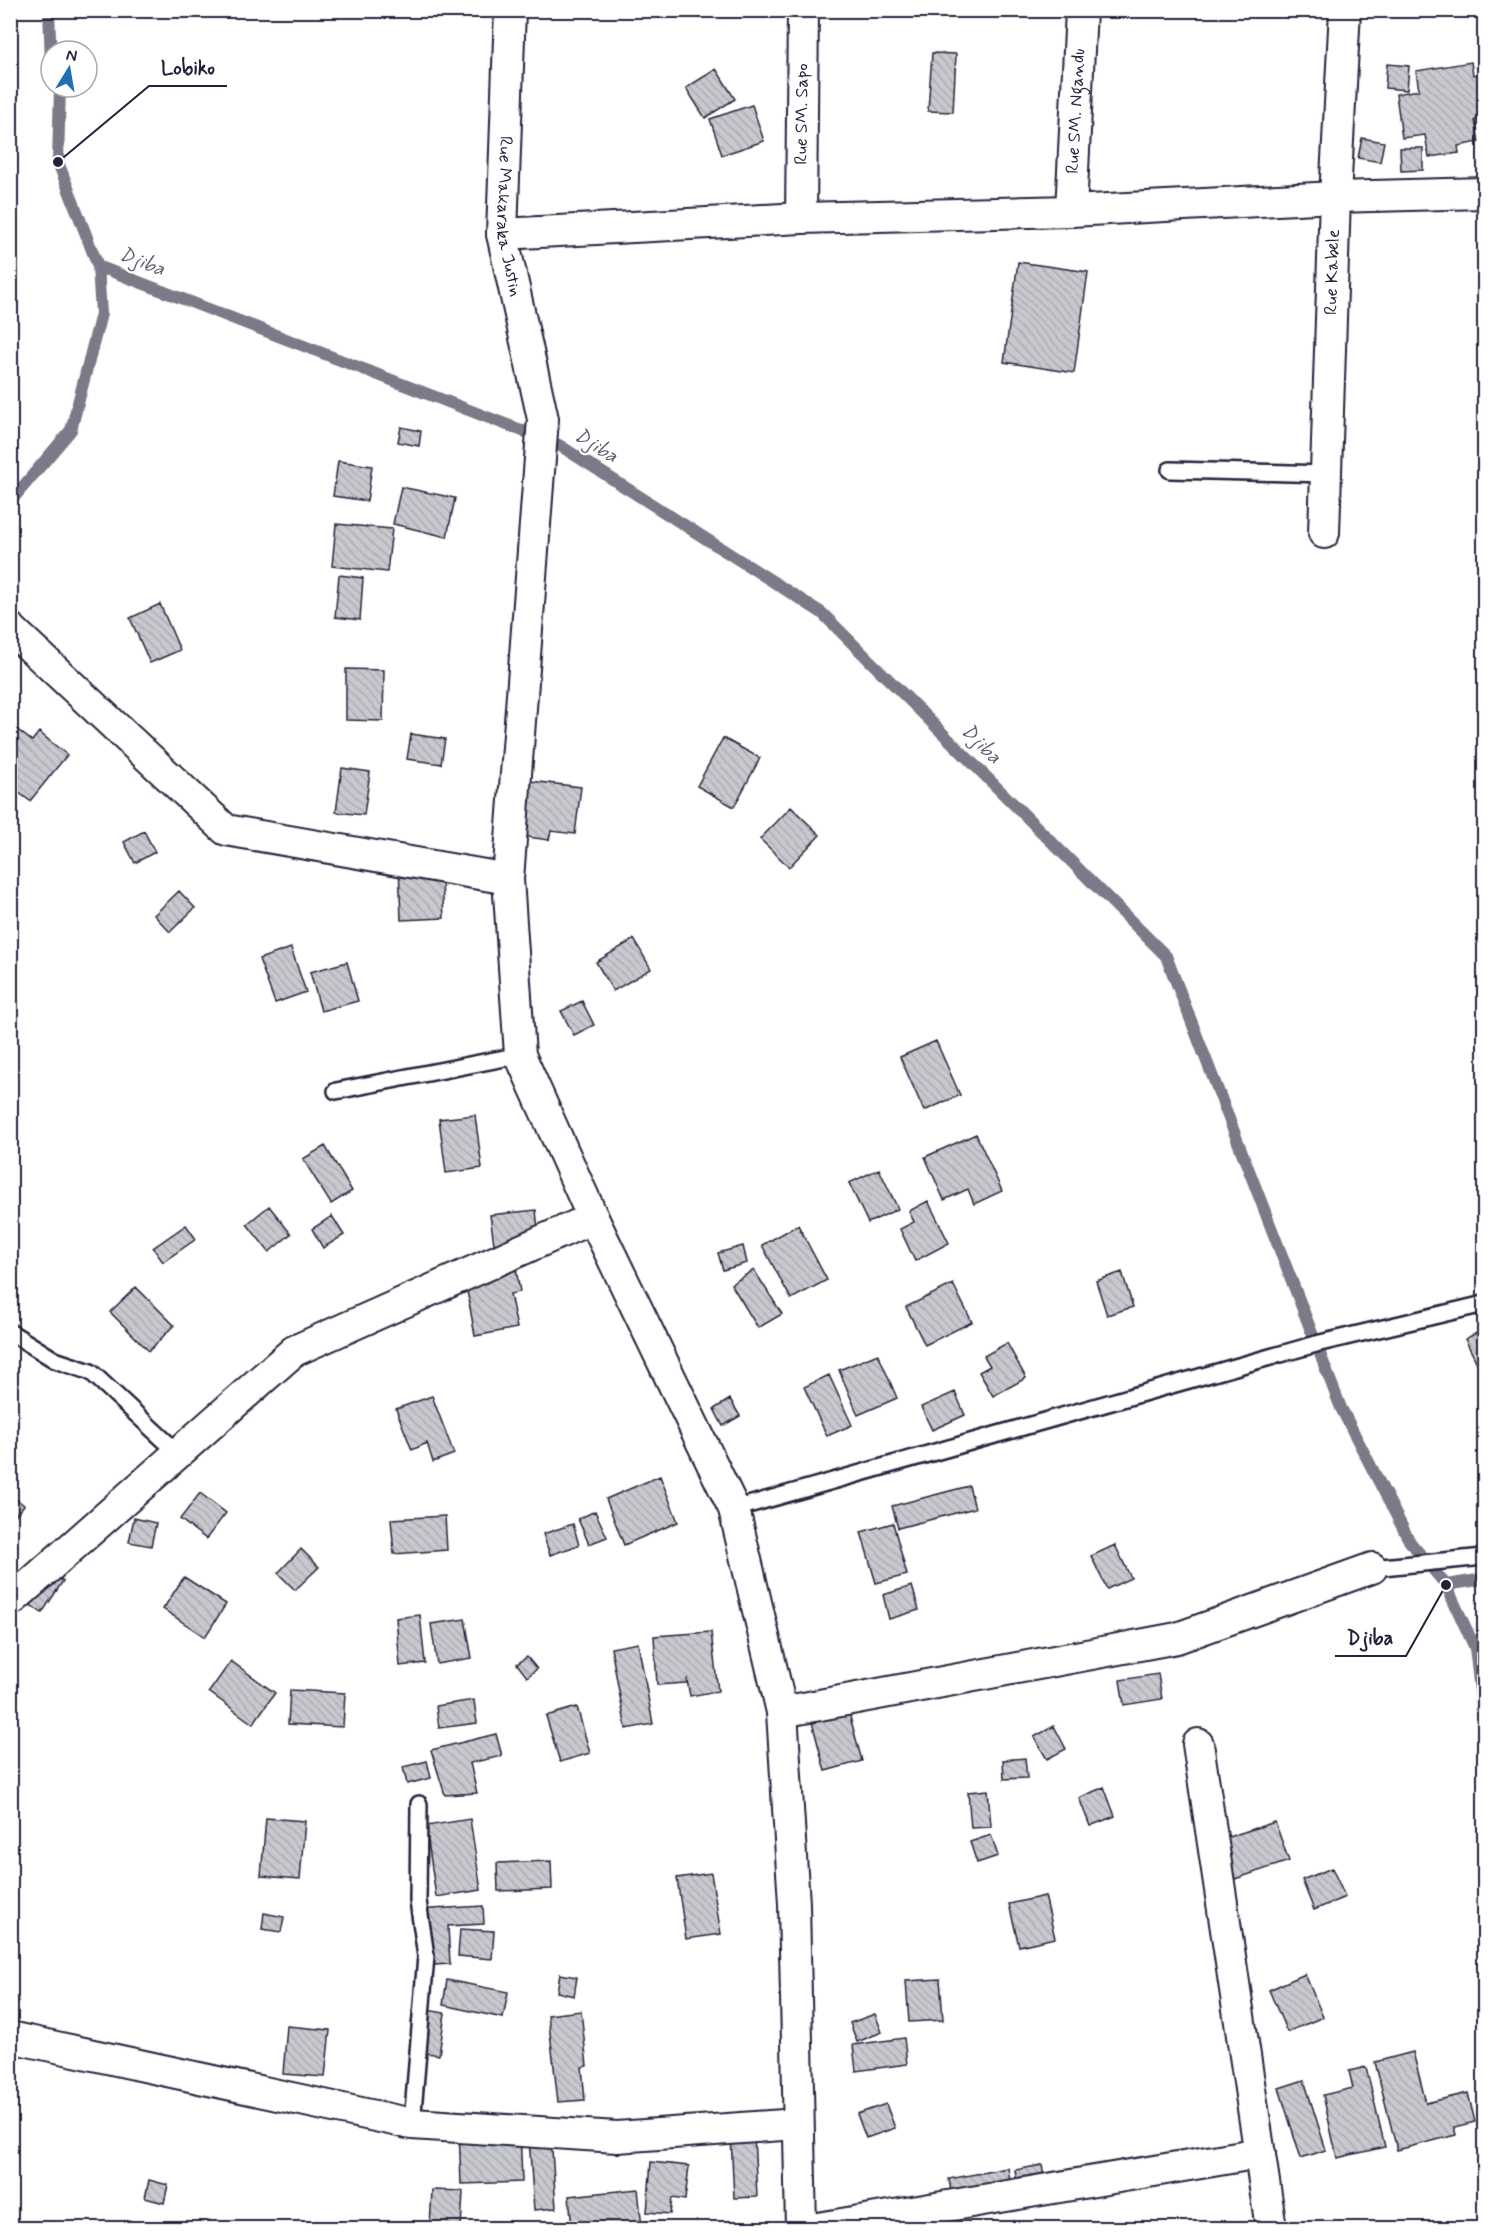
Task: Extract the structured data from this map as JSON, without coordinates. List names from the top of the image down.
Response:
{
  "streets": {
    "street": [
      "Rue SM. Ngandu",
      "Rue SM. Sapo",
      "Rue Makaraka Justin",
      "Rue Kabele"
    ]
  },
  "water": ["Djiba"],
  "places": ["Lobiko", "Djiba"],
  "north": "top"
}
